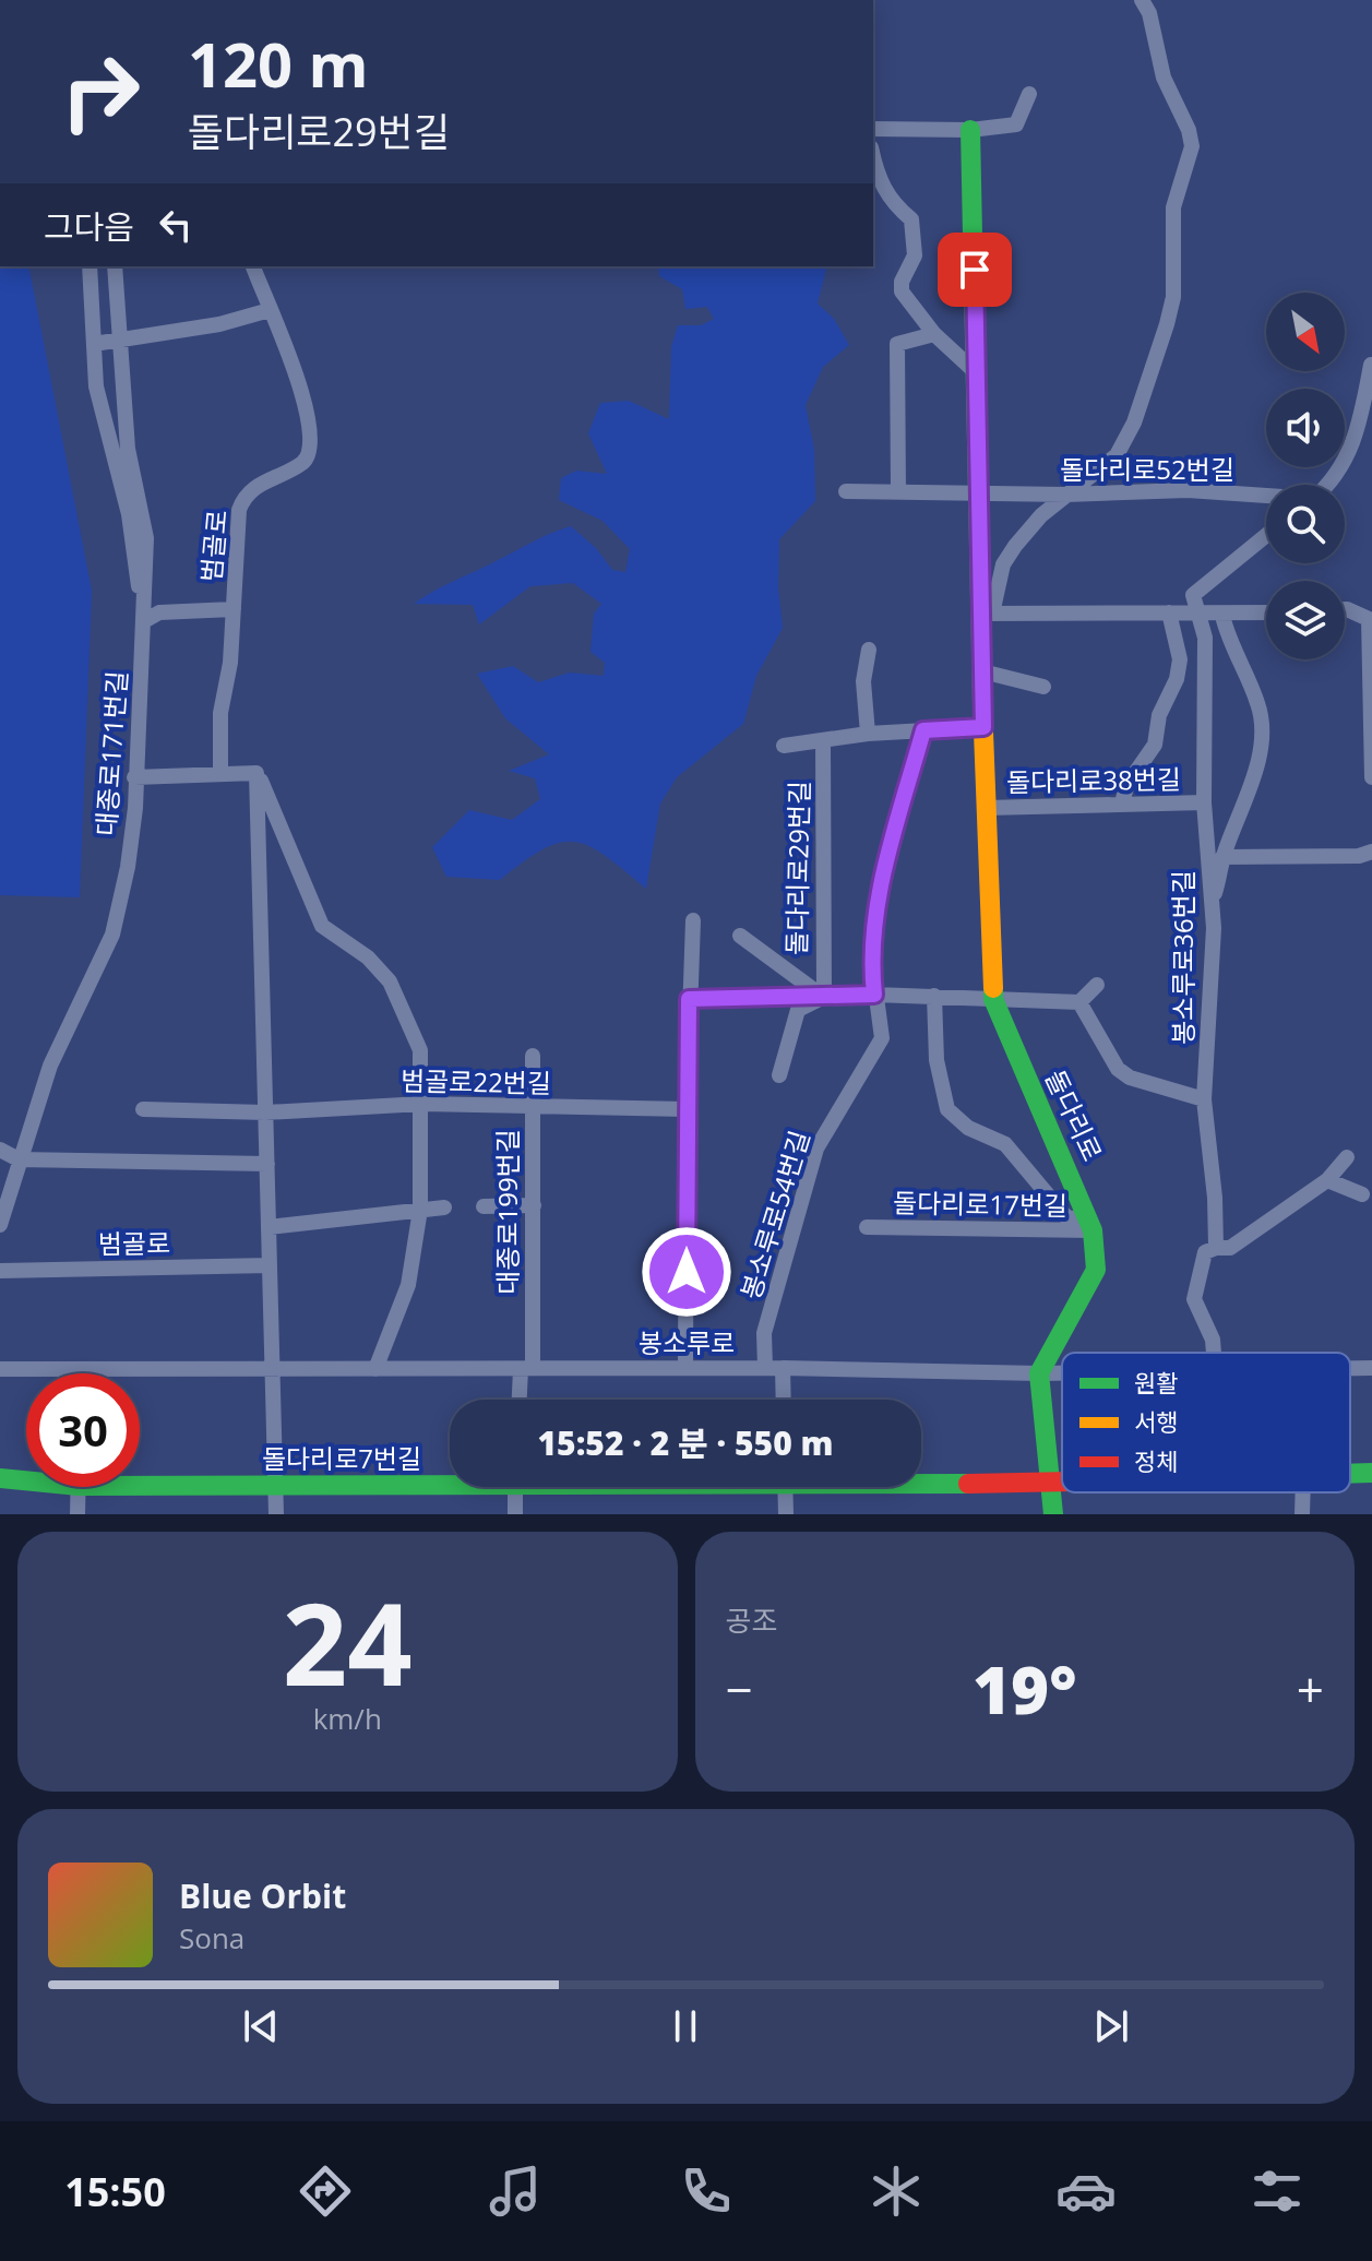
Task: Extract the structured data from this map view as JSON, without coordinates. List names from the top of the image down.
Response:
{
  "streets": {
    "street": [
      "돌다리로52번길",
      "범골로",
      "대종로171번길",
      "돌다리로38번길",
      "돌다리로29번길",
      "봉소루로36번길",
      "범골로22번길",
      "돌다리로",
      "돌다리로17번길",
      "대종로199번길",
      "봉소루로54번길",
      "봉소루로",
      "돌다리로7번길"
    ]
  },
  "crossings": [
    ["돌다리로52번길", "돌다리로"],
    ["돌다리로38번길", "봉소루로36번길"],
    ["돌다리로38번길", "돌다리로"],
    ["범골로22번길", "대종로199번길"],
    ["돌다리로", "돌다리로17번길"],
    ["돌다리로", "봉소루로"],
    ["대종로199번길", "봉소루로"],
    ["봉소루로54번길", "봉소루로"]
  ],
  "legend": ["원활", "서행", "정체"],
  "north": "bottom right",
  "page": {
    "turn": ["120 m", "돌다리로29번길"],
    "then": "그다음",
    "limit": "30",
    "trip": "15:52 · 2 분 · 550 m",
    "tile": [
      ["24", "km/h"],
      "공조"
    ],
    "heat": ["−", "19°", "+"],
    "song": ["Blue Orbit", "Sona"],
    "tabs": "15:50"
  }
}
